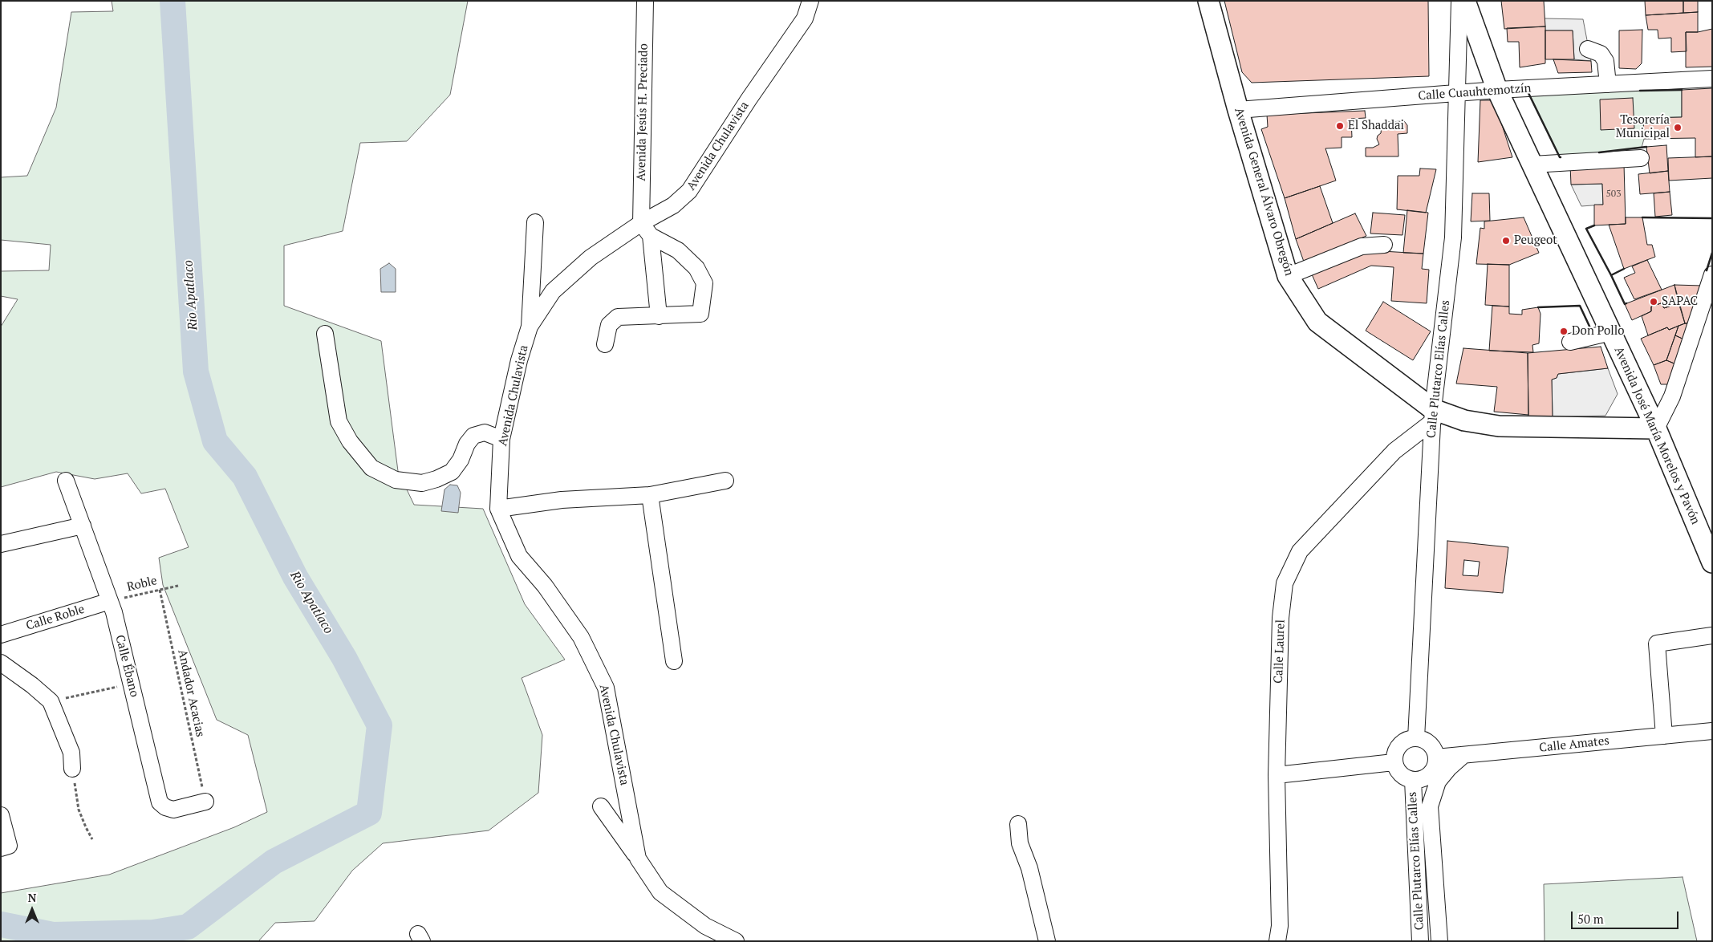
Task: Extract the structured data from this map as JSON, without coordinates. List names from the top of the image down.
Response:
{
  "streets": {
    "main road": ["Avenida General Álvaro Obregón", "Avenida José María Morelos y Pavón"],
    "street": [
      "Calle Cuauhtemotzín",
      "Avenida Jesús H. Preciado",
      "Avenida Chulavista",
      "Calle Plutarco Elías Calles",
      "Calle Roble",
      "Calle Laurel",
      "Calle Ébano",
      "Calle Amates"
    ],
    "path": ["Roble", "Andador Acacias"]
  },
  "crossings": [
    ["Calle Cuauhtemotzín", "Avenida General Álvaro Obregón"],
    ["Calle Cuauhtemotzín", "Calle Plutarco Elías Calles"],
    ["Calle Cuauhtemotzín", "Avenida José María Morelos y Pavón"],
    ["Avenida Jesús H. Preciado", "Avenida Chulavista"],
    ["Avenida General Álvaro Obregón", "Calle Plutarco Elías Calles"],
    ["Avenida General Álvaro Obregón", "Avenida José María Morelos y Pavón"],
    ["Avenida General Álvaro Obregón", "Calle Laurel"],
    ["Calle Plutarco Elías Calles", "Calle Laurel"],
    ["Calle Plutarco Elías Calles", "Calle Amates"],
    ["Roble", "Calle Roble"],
    ["Roble", "Calle Ébano"],
    ["Roble", "Andador Acacias"],
    ["Calle Roble", "Calle Ébano"],
    ["Calle Ébano", "Andador Acacias"]
  ],
  "water": ["Rio Apatlaco"],
  "places": [
    "El Shaddai",
    "Tesorería Municipal",
    "Peugeot",
    "SAPAC",
    "Don Pollo"
  ],
  "house_numbers": ["503"],
  "scale_bar": "50 m",
  "north": "top"
}
